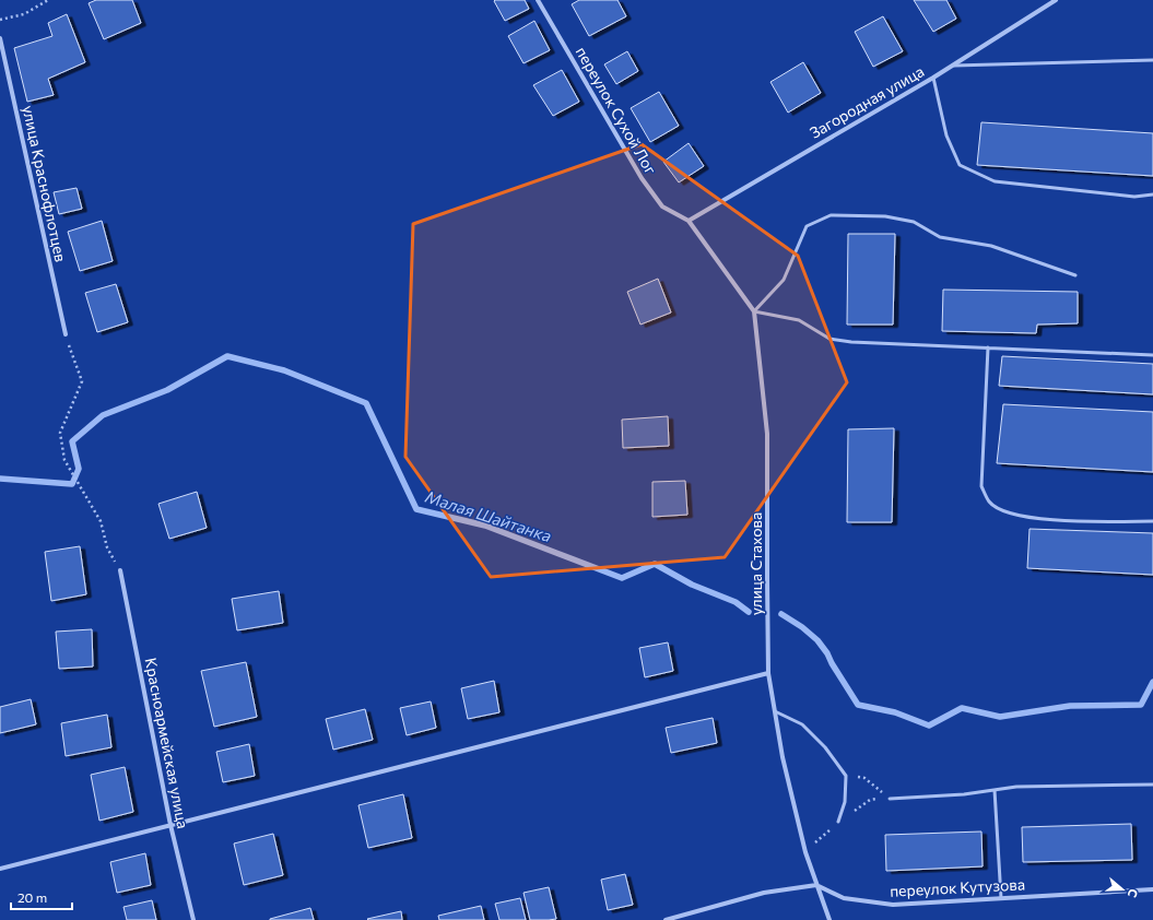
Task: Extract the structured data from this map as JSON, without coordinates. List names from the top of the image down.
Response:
{
  "streets": {
    "street": [
      "Загородная улица",
      "переулок Сухой Лог",
      "улица Краснофлотцев",
      "улица Стахова",
      "Красноармейская улица",
      "переулок Кутузова"
    ]
  },
  "crossings": [
    ["Загородная улица", "переулок Сухой Лог"],
    ["Загородная улица", "улица Стахова"],
    ["переулок Сухой Лог", "улица Стахова"],
    ["улица Стахова", "переулок Кутузова"]
  ],
  "water": ["Малая Шайтанка"],
  "scale_bar": "20 m",
  "north": "right"
}
